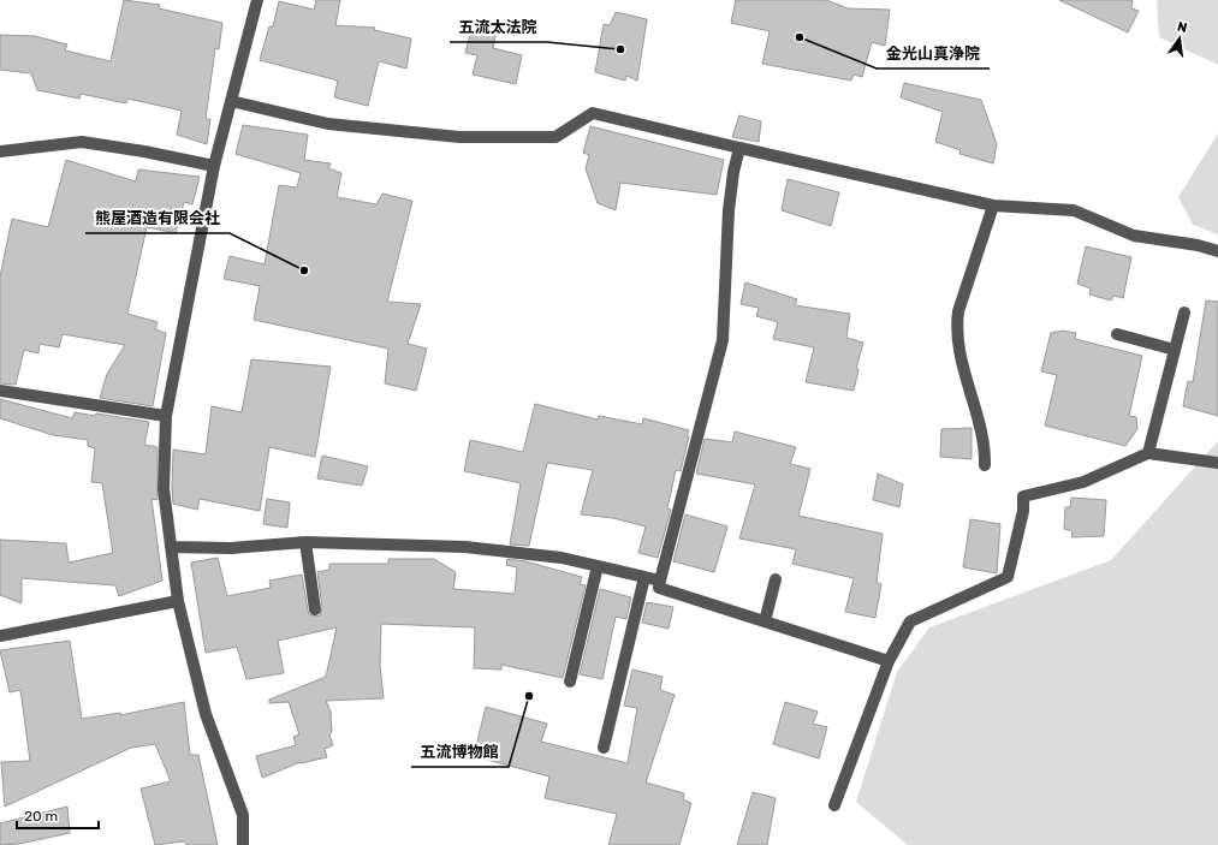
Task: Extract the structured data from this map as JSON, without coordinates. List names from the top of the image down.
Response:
{
  "places": [
    "金光山真浄院",
    "五流太法院",
    "熊屋酒造有限会社",
    "五流博物館"
  ],
  "scale_bar": "20 m",
  "north": "top"
}
